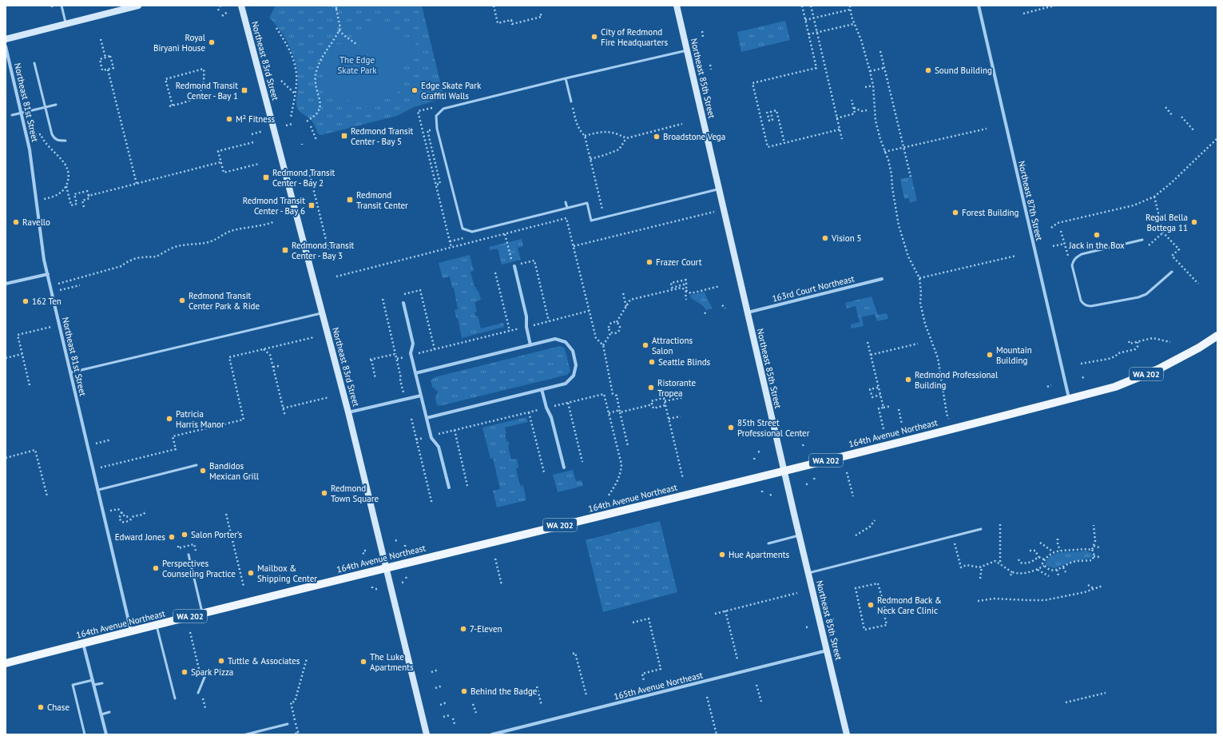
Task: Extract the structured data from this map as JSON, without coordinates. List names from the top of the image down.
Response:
{
  "streets": {
    "main road": ["WA 202", "164th Avenue Northeast"],
    "street": [
      "Northeast 83rd Street",
      "Northeast 85th Street",
      "Northeast 81st Street",
      "Northeast 87th Street",
      "163rd Court Northeast",
      "165th Avenue Northeast"
    ]
  },
  "crossings": [
    ["Northeast 83rd Street", "164th Avenue Northeast"],
    ["Northeast 85th Street", "163rd Court Northeast"],
    ["Northeast 85th Street", "164th Avenue Northeast"],
    ["Northeast 85th Street", "165th Avenue Northeast"],
    ["Northeast 81st Street", "164th Avenue Northeast"],
    ["Northeast 87th Street", "164th Avenue Northeast"]
  ],
  "parks": ["The Edge Skate Park"],
  "places": {
    "other": [
      "City of Redmond Fire Headquarters",
      "Royal Biryani House",
      "Sound Building",
      "Edge Skate Park Graffiti Walls",
      "M² Fitness",
      "Broadstone Vega",
      "Forest Building",
      "Ravello",
      "Regal Bella Bottega 11",
      "Jack in the Box",
      "Vision 5",
      "Frazer Court",
      "Redmond Transit Center Park & Ride",
      "162 Ten",
      "Attractions Salon",
      "Mountain Building",
      "Seattle Blinds",
      "Redmond Professional Building",
      "Ristorante Tropea",
      "Patricia Harris Manor",
      "85th Street Professional Center",
      "Bandidos Mexican Grill",
      "Redmond Town Square",
      "Salon Porter’s",
      "Edward Jones",
      "Hue Apartments",
      "Perspectives Counseling Practice",
      "Mailbox & Shipping Center",
      "Redmond Back & Neck Care Clinic",
      "7-Eleven",
      "Tuttle & Associates",
      "The Luke Apartments",
      "Spark Pizza",
      "Behind the Badge",
      "Chase"
    ],
    "transit": [
      "Redmond Transit Center - Bay 1",
      "Redmond Transit Center - Bay 5",
      "Redmond Transit Center - Bay 2",
      "Redmond Transit Center",
      "Redmond Transit Center - Bay 6",
      "Redmond Transit Center - Bay 3"
    ]
  }
}
